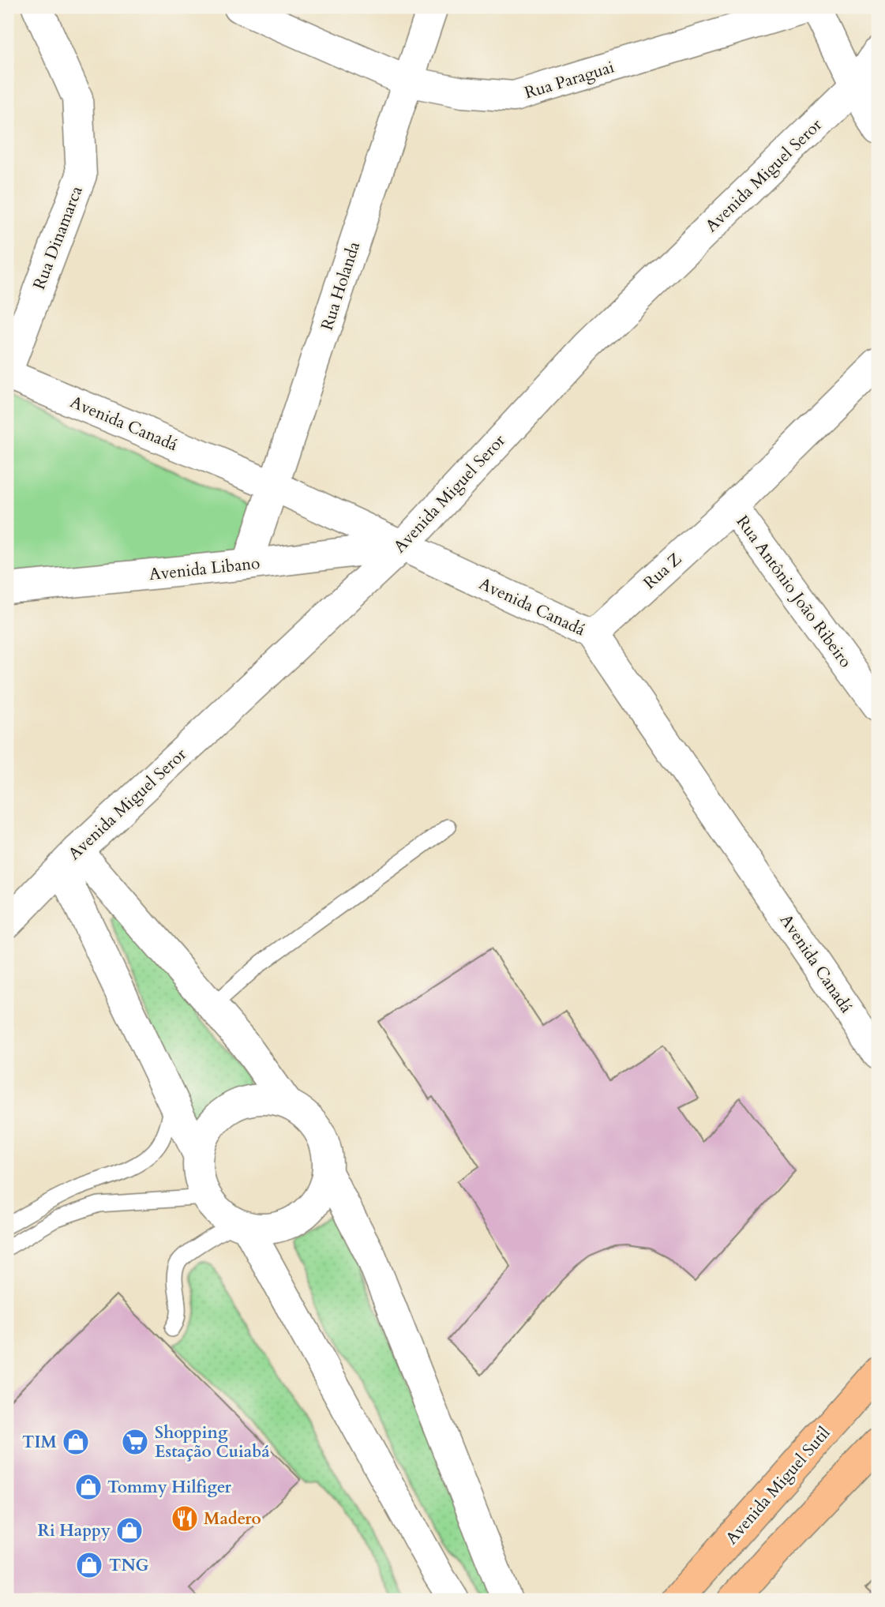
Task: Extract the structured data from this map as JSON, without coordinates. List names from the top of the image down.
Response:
{
  "streets": {
    "highway": ["Avenida Miguel Sutil"],
    "street": [
      "Rua Paraguai",
      "Avenida Miguel Seror",
      "Rua Dinamarca",
      "Rua Holanda",
      "Avenida Canadá",
      "Avenida Libano",
      "Rua Z",
      "Rua Antônio João Ribeiro"
    ]
  },
  "crossings": [
    ["Rua Paraguai", "Rua Holanda"],
    ["Avenida Miguel Seror", "Avenida Canadá"],
    ["Avenida Miguel Seror", "Avenida Libano"],
    ["Rua Dinamarca", "Avenida Canadá"],
    ["Rua Holanda", "Avenida Canadá"],
    ["Rua Holanda", "Avenida Libano"],
    ["Avenida Canadá", "Avenida Libano"],
    ["Avenida Canadá", "Rua Z"],
    ["Rua Z", "Rua Antônio João Ribeiro"]
  ],
  "places": {
    "shop": [
      "TIM",
      "Tommy Hilfiger",
      "Ri Happy",
      "TNG"
    ],
    "supermarket": ["Shopping Estação Cuiabá"],
    "restaurant": ["Madero"]
  }
}
